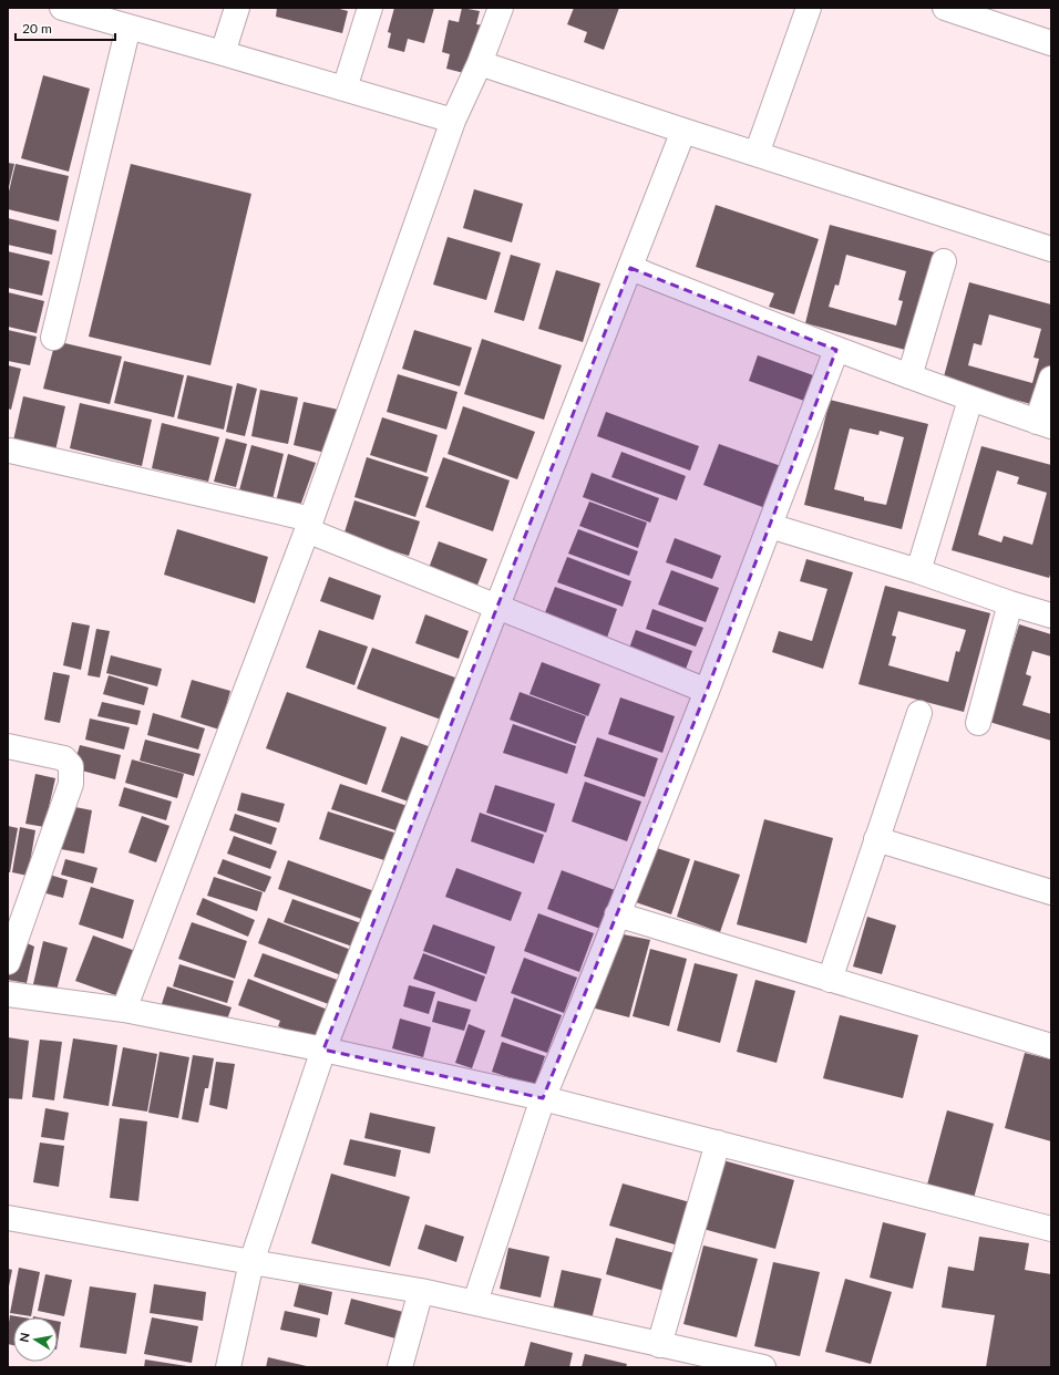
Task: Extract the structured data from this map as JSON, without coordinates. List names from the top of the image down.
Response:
{
  "scale_bar": "20 m",
  "north": "left"
}
